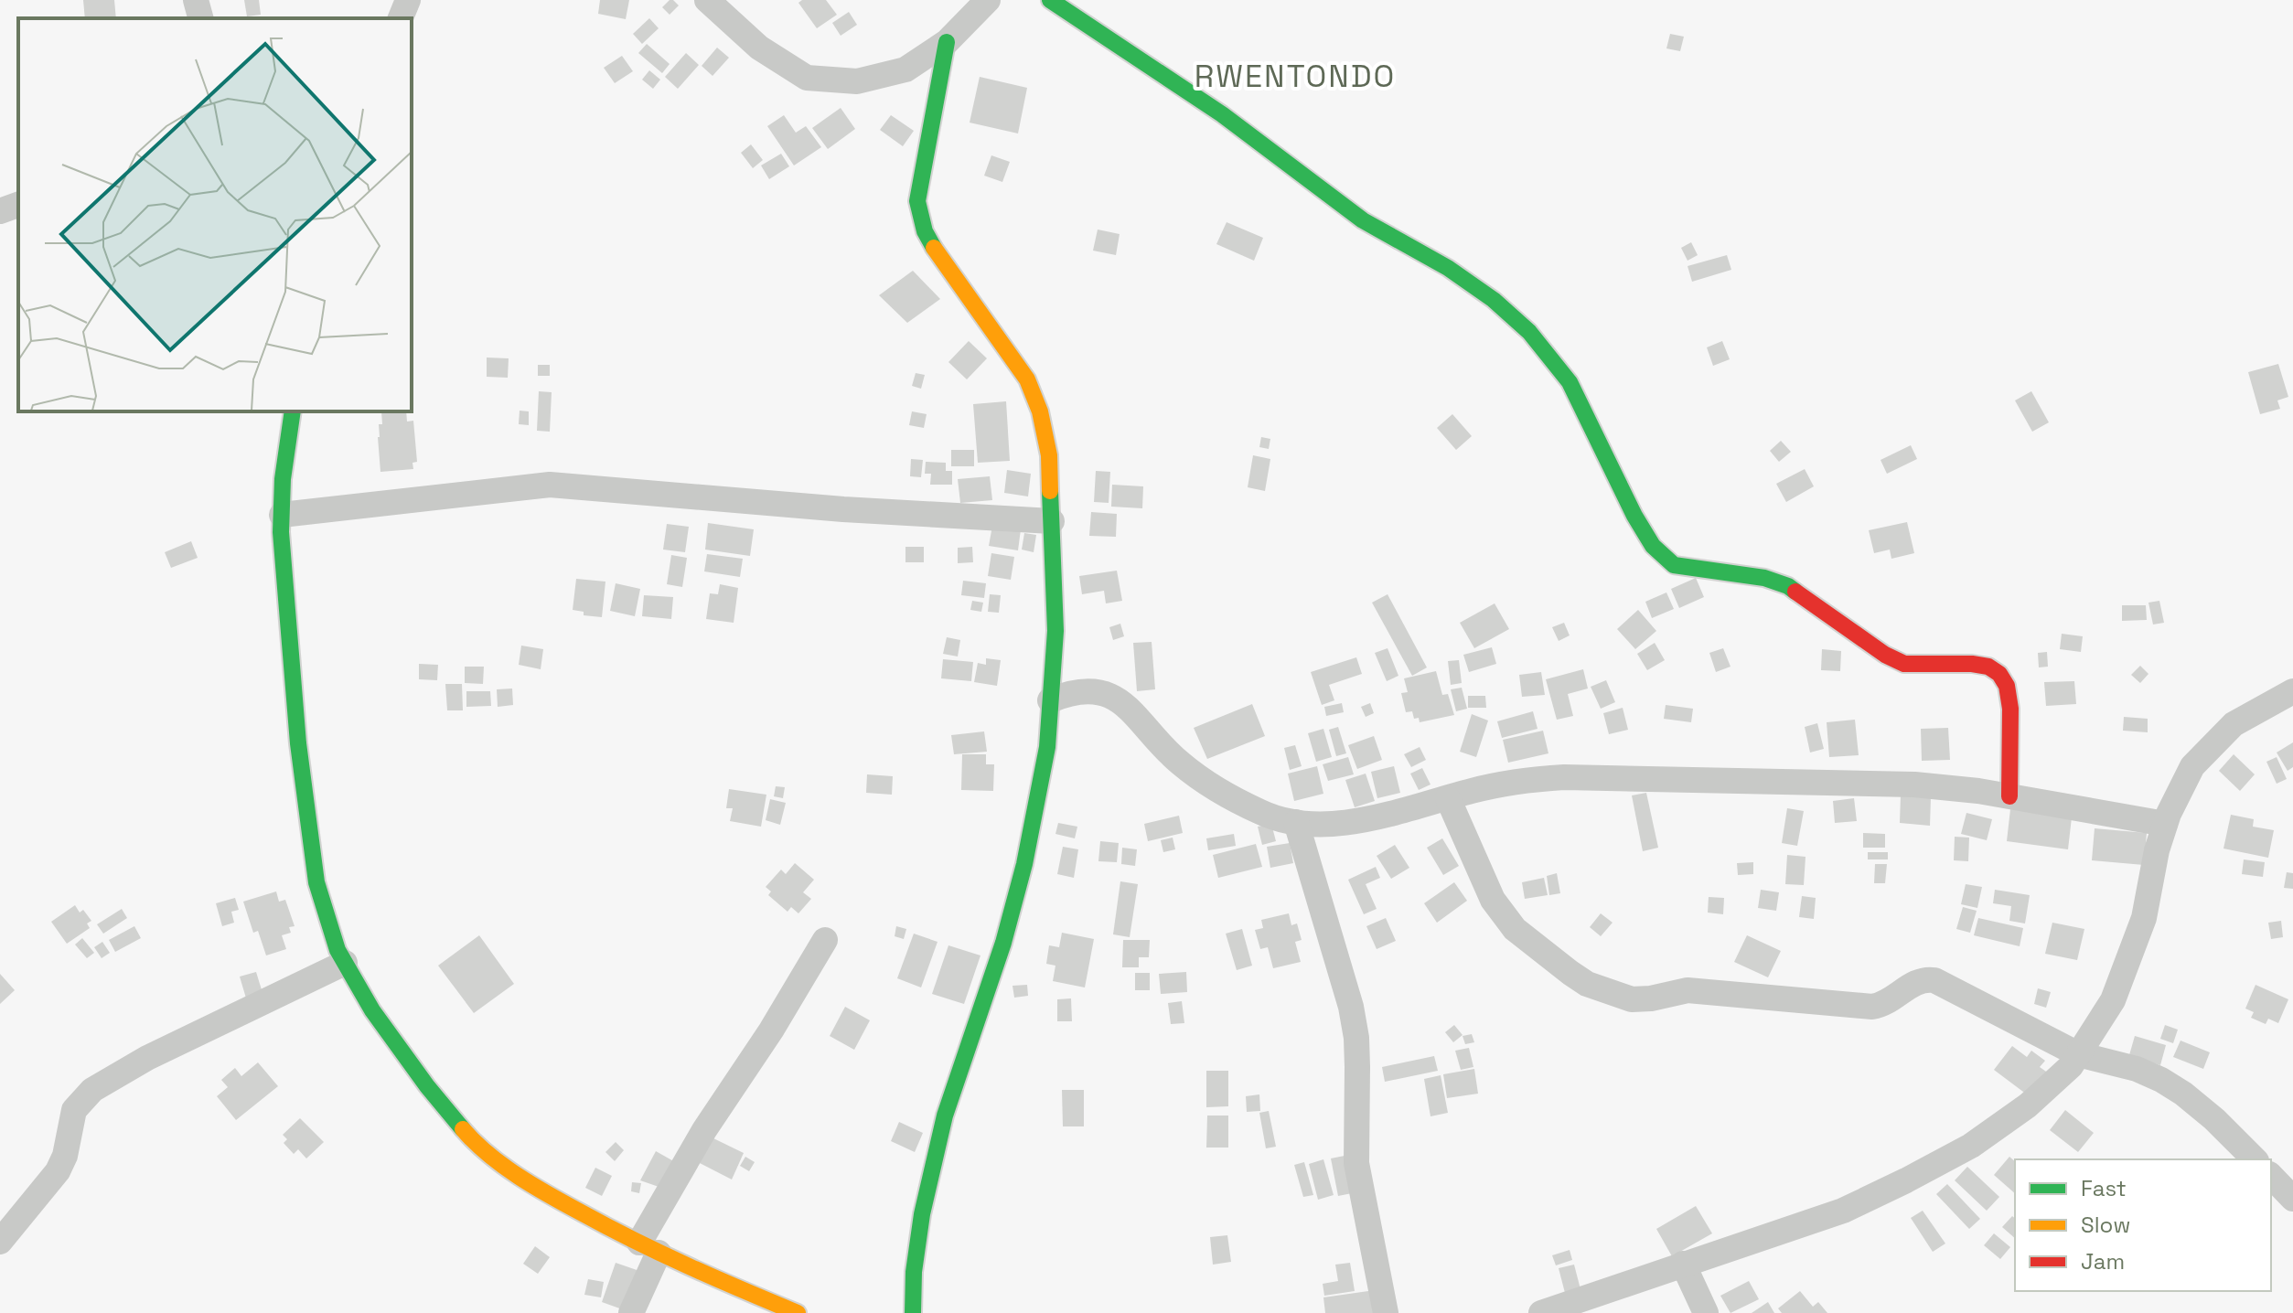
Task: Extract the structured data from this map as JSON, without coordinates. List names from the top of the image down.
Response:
{
  "districts": ["RWENTONDO"],
  "legend": ["Fast", "Slow", "Jam"]
}
